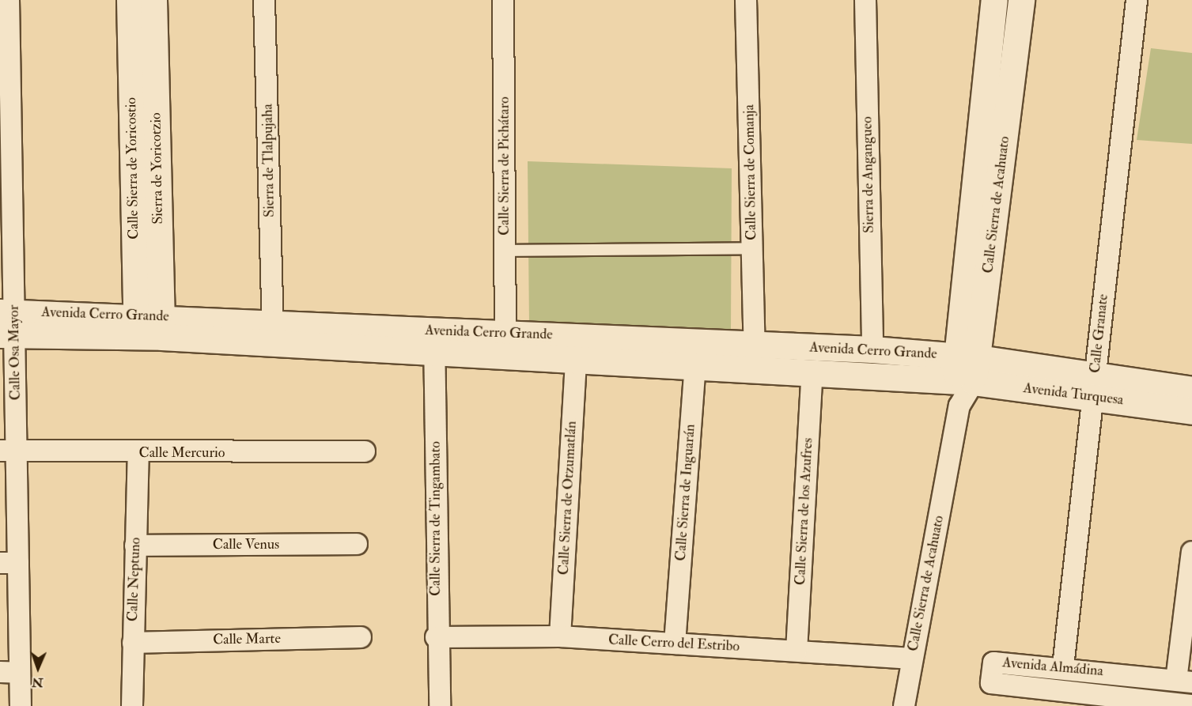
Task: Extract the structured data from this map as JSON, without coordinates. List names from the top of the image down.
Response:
{
  "streets": {
    "street": [
      "Sierra de Tlalpujaha",
      "Calle Sierra de Pichátaro",
      "Calle Sierra de Yoricostio",
      "Sierra de Yoricotzio",
      "Calle Sierra de Comanja",
      "Sierra de Angangueo",
      "Calle Sierra de Acahuato",
      "Avenida Cerro Grande",
      "Calle Granate",
      "Calle Osa Mayor",
      "Avenida Turquesa",
      "Calle Mercurio",
      "Calle Sierra de Inguarán",
      "Calle Sierra de Otzumatlán",
      "Calle Sierra de los Azufres",
      "Calle Sierra de Tingambato",
      "Calle Venus",
      "Calle Neptuno",
      "Calle Marte",
      "Calle Cerro del Estribo",
      "Avenida Almádina"
    ]
  },
  "crossings": [
    ["Sierra de Tlalpujaha", "Avenida Cerro Grande"],
    ["Calle Sierra de Pichátaro", "Avenida Cerro Grande"],
    ["Calle Sierra de Yoricostio", "Sierra de Yoricotzio"],
    ["Calle Sierra de Yoricostio", "Avenida Cerro Grande"],
    ["Sierra de Yoricotzio", "Avenida Cerro Grande"],
    ["Calle Sierra de Comanja", "Avenida Cerro Grande"],
    ["Sierra de Angangueo", "Avenida Cerro Grande"],
    ["Calle Sierra de Acahuato", "Avenida Cerro Grande"],
    ["Calle Sierra de Acahuato", "Avenida Turquesa"],
    ["Calle Sierra de Acahuato", "Calle Cerro del Estribo"],
    ["Avenida Cerro Grande", "Calle Osa Mayor"],
    ["Avenida Cerro Grande", "Avenida Turquesa"],
    ["Avenida Cerro Grande", "Calle Sierra de Inguarán"],
    ["Avenida Cerro Grande", "Calle Sierra de Otzumatlán"],
    ["Avenida Cerro Grande", "Calle Sierra de los Azufres"],
    ["Avenida Cerro Grande", "Calle Sierra de Tingambato"],
    ["Calle Granate", "Avenida Turquesa"],
    ["Calle Granate", "Avenida Almádina"],
    ["Calle Osa Mayor", "Calle Mercurio"],
    ["Calle Mercurio", "Calle Neptuno"],
    ["Calle Sierra de Inguarán", "Calle Cerro del Estribo"],
    ["Calle Sierra de Otzumatlán", "Calle Cerro del Estribo"],
    ["Calle Sierra de los Azufres", "Calle Cerro del Estribo"],
    ["Calle Sierra de Tingambato", "Calle Cerro del Estribo"],
    ["Calle Venus", "Calle Neptuno"],
    ["Calle Neptuno", "Calle Marte"]
  ],
  "north": "bottom"
}
